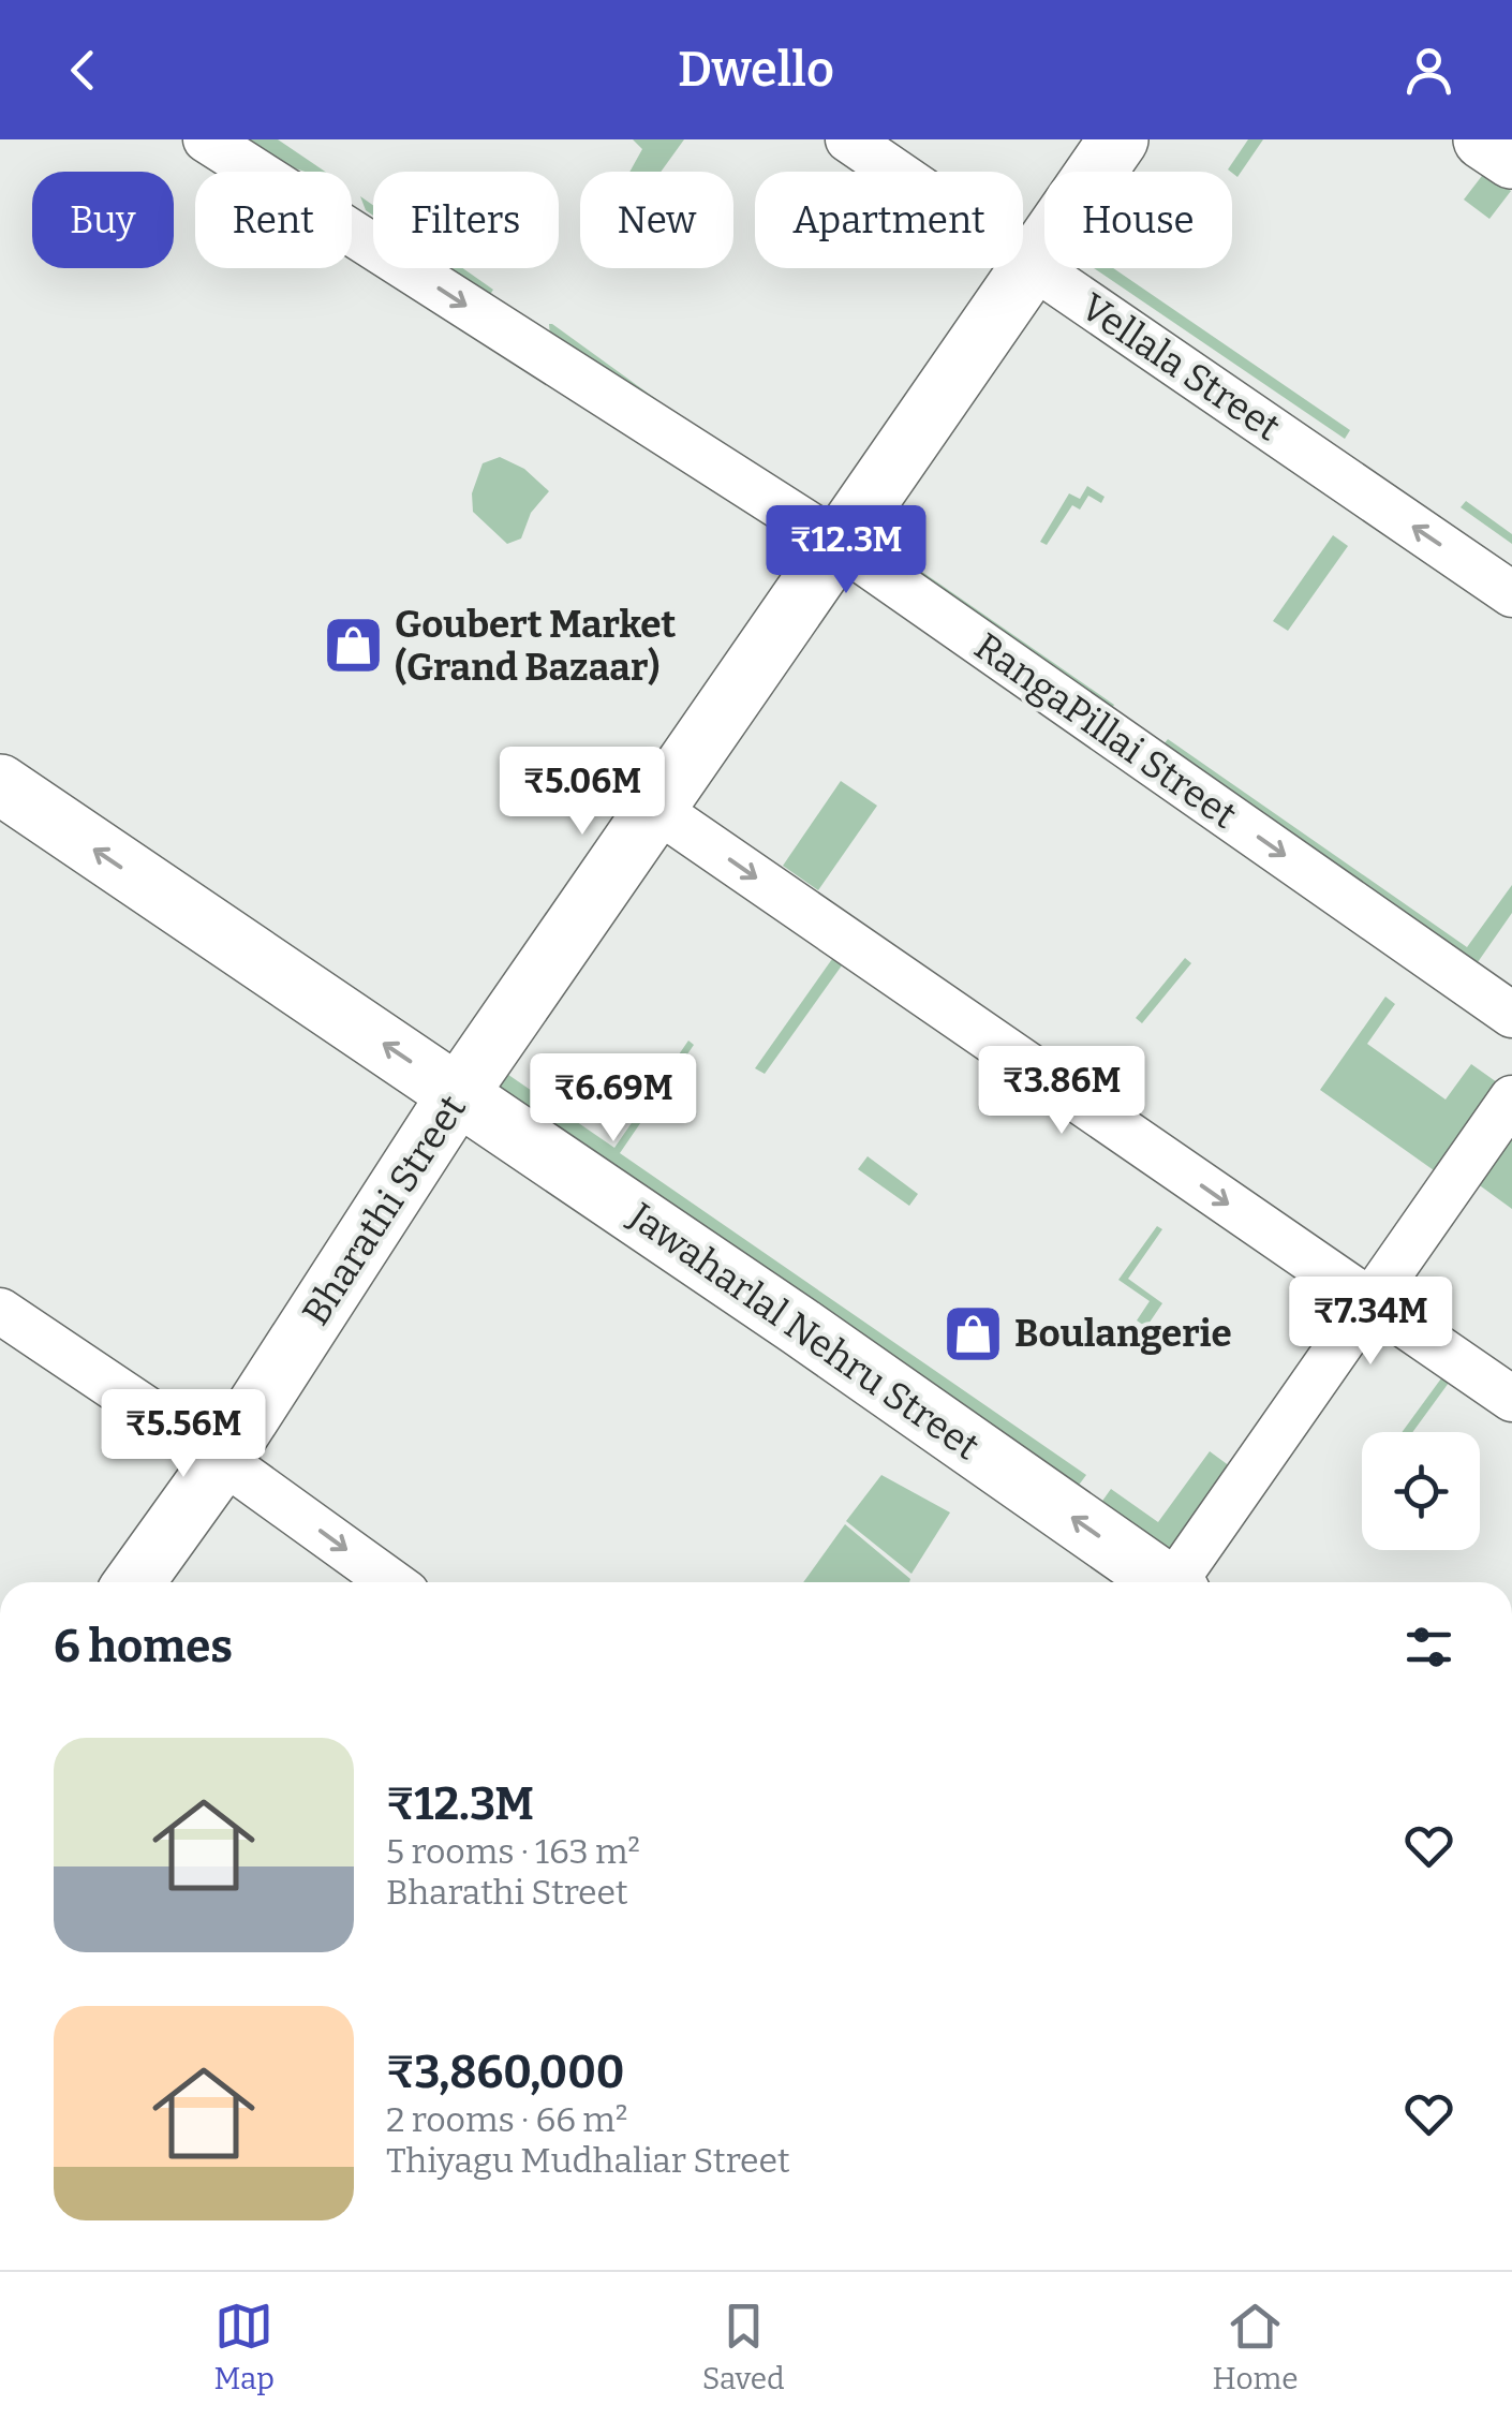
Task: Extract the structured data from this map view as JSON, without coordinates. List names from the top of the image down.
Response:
{
  "streets": {
    "street": [
      "Vellala Street",
      "RangaPillai Street",
      "Bharathi Street",
      "Jawaharlal Nehru Street"
    ]
  },
  "crossings": [
    ["Vellala Street", "Bharathi Street"],
    ["RangaPillai Street", "Bharathi Street"],
    ["Bharathi Street", "Jawaharlal Nehru Street"]
  ],
  "one_way": ["Vellala Street"],
  "places": {
    "shop": ["Goubert Market (Grand Bazaar)", "Boulangerie"]
  },
  "page": {
    "header": "Dwello",
    "chip": [
      "Buy",
      "Rent",
      "Filters",
      "New",
      "Apartment",
      "House"
    ],
    "price": [
      "₹12.3M",
      "₹5.06M",
      "₹3.86M",
      "₹6.69M",
      "₹7.34M",
      "₹5.56M"
    ],
    "heading": "6 homes",
    "list": [
      {
        "name": "₹12.3M",
        "note": "5 rooms · 163 m² · Bharathi Street"
      },
      {
        "name": "₹3,860,000",
        "note": "2 rooms · 66 m² · Thiyagu Mudhaliar Street"
      }
    ],
    "tabs": ["Map", "Saved", "Home"]
  }
}
